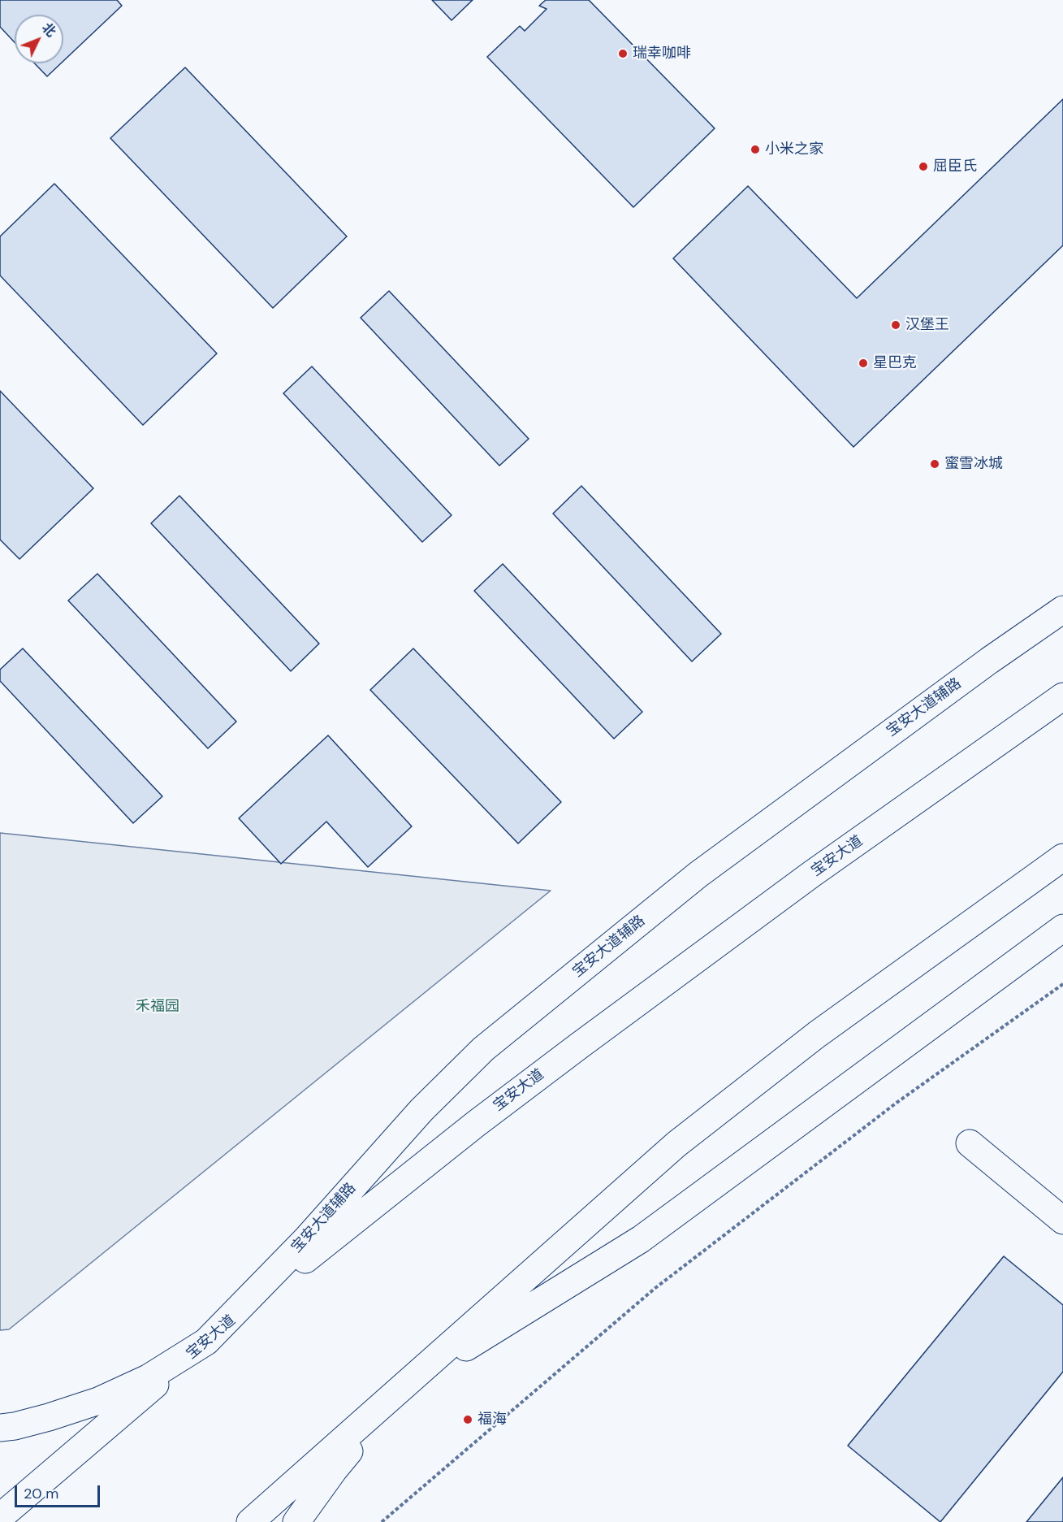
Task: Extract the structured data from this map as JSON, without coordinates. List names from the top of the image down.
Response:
{
  "streets": {
    "main road": ["宝安大道辅路", "宝安大道"]
  },
  "crossings": [
    ["宝安大道辅路", "宝安大道"]
  ],
  "parks": ["禾福园"],
  "places": [
    "瑞幸咖啡",
    "小米之家",
    "屈臣氏",
    "汉堡王",
    "星巴克",
    "蜜雪冰城",
    "福海"
  ],
  "scale_bar": "20 m",
  "north": "top right"
}
